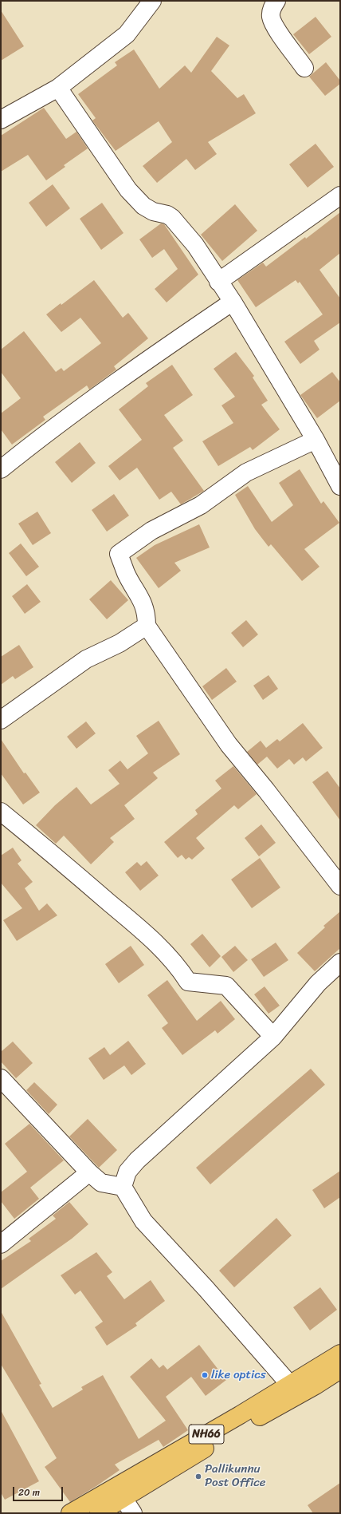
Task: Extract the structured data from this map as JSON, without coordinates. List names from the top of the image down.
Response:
{
  "streets": {
    "highway": ["NH66"]
  },
  "places": ["like optics", "Pallikunnu Post Office"],
  "scale_bar": "20 m"
}
